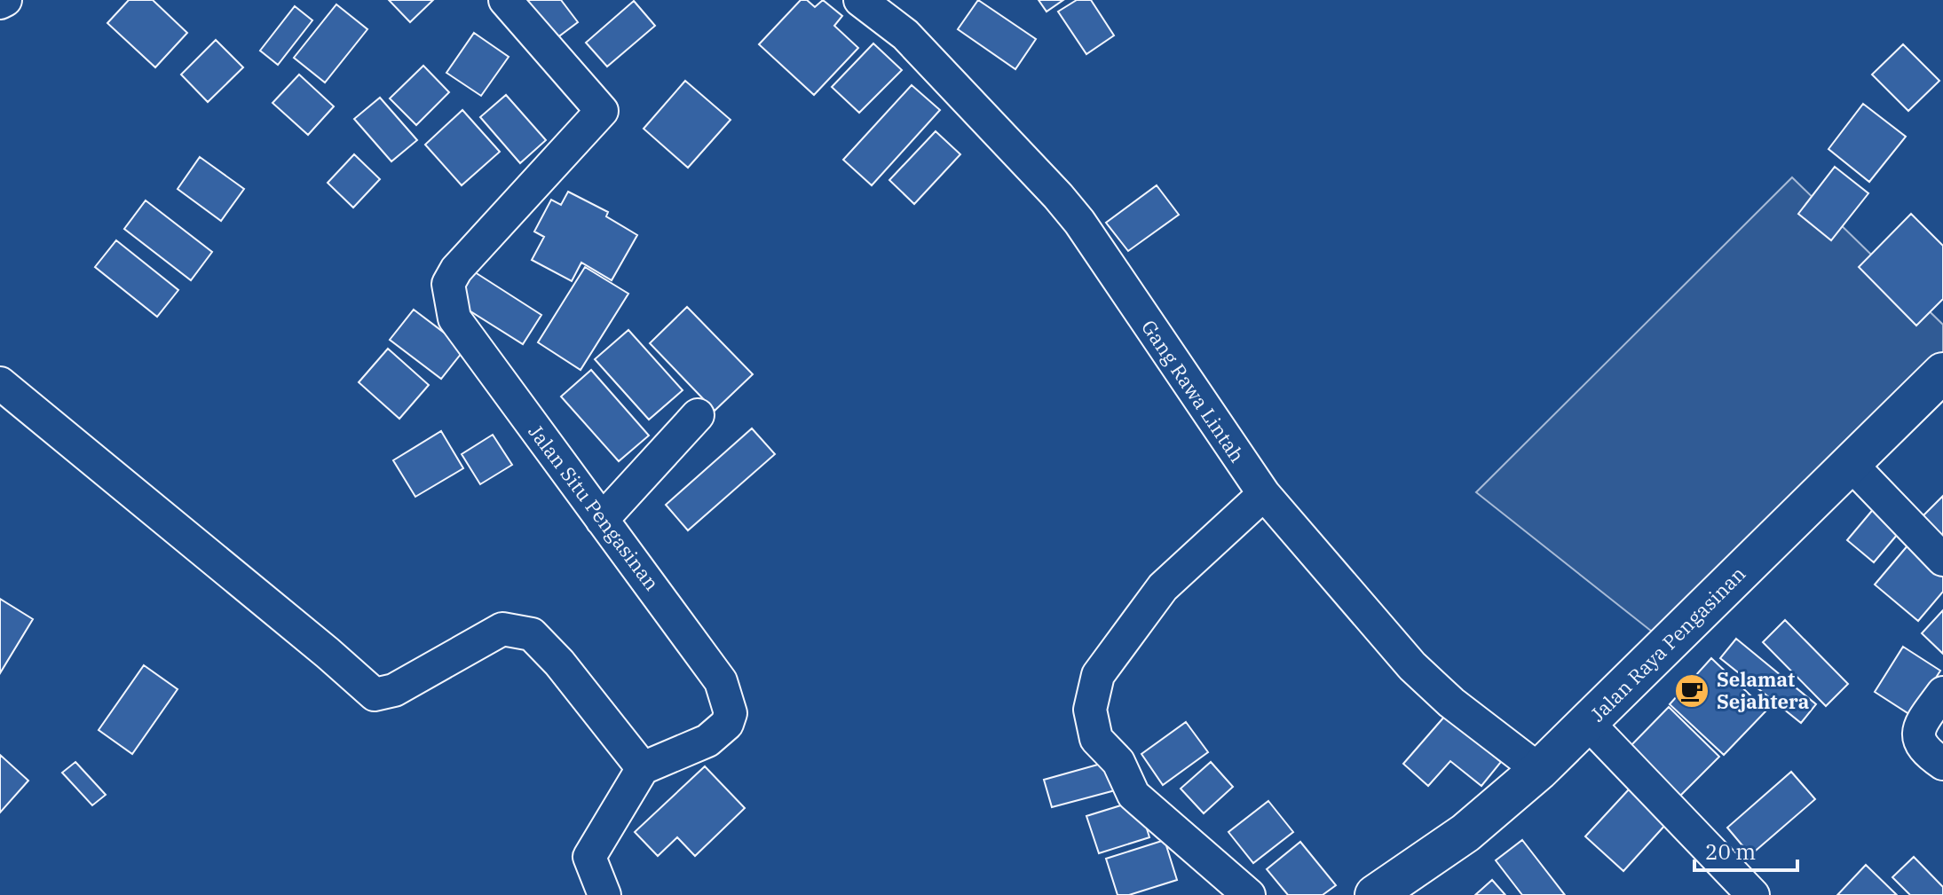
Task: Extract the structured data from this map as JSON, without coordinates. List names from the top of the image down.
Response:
{
  "streets": {
    "main road": ["Jalan Raya Pengasinan"],
    "street": ["Gang Rawa Lintah", "Jalan Situ Pengasinan"]
  },
  "crossings": [
    ["Gang Rawa Lintah", "Jalan Raya Pengasinan"]
  ],
  "places": {
    "cafe": ["Selamat Sejahtera"]
  },
  "scale_bar": "20 m"
}
